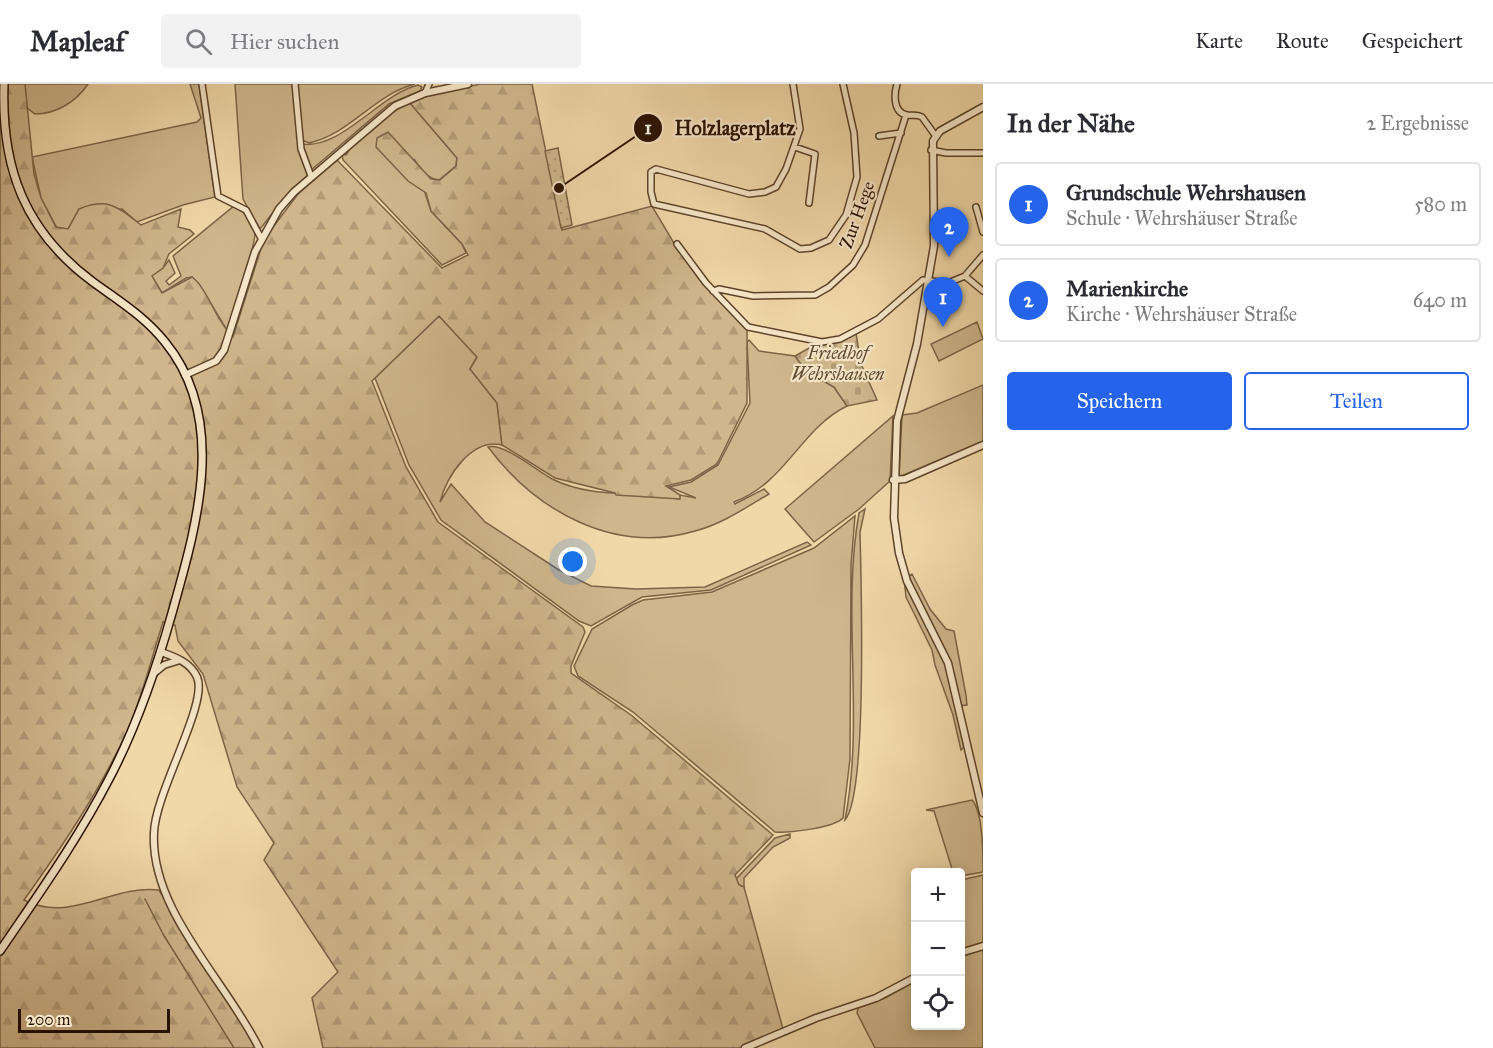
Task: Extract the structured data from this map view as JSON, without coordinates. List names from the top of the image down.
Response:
{
  "streets": {
    "street": ["Zur Hege"]
  },
  "parks": ["Friedhof Wehrshausen"],
  "places": ["Holzlagerplatz"],
  "scale_bar": "200 m",
  "page": {
    "header": "Mapleaf",
    "search": "Hier suchen",
    "nav": ["Karte", "Route", "Gespeichert"],
    "heading": ["In der Nähe", "2 Ergebnisse"],
    "list": [
      {
        "mark": "1",
        "name": "Grundschule Wehrshausen",
        "note": "Schule · Wehrshäuser Straße",
        "value": "580 m"
      },
      {
        "mark": "2",
        "name": "Marienkirche",
        "note": "Kirche · Wehrshäuser Straße",
        "value": "640 m"
      }
    ],
    "pins": ["2", "1"],
    "buttons": ["Speichern", "Teilen"],
    "map_buttons": ["+", "−"],
    "scale": "200 m"
  }
}
